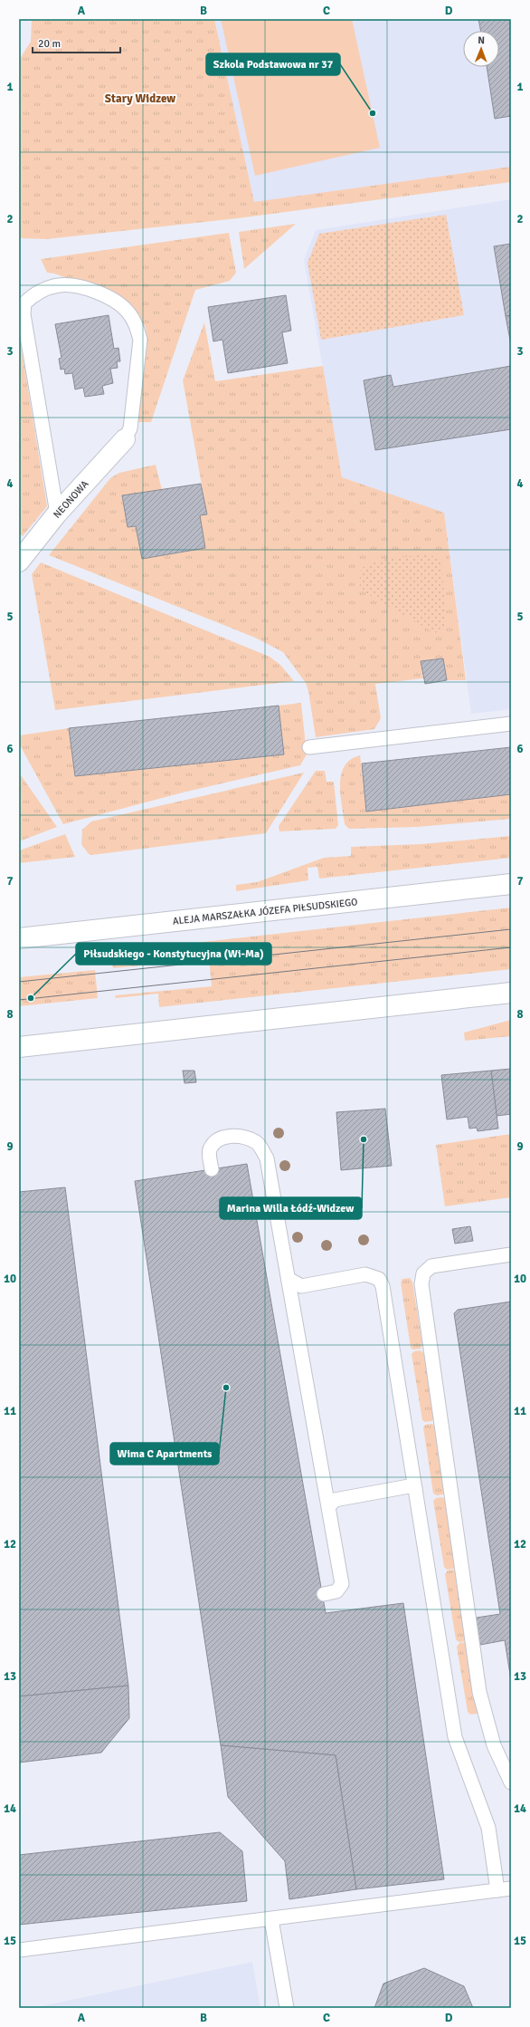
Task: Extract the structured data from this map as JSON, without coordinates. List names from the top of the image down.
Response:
{
  "streets": {
    "main road": ["NEONOWA", "ALEJA MARSZAŁKA JÓZEFA PIŁSUDSKIEGO"]
  },
  "districts": ["Stary Widzew"],
  "places": [
    "Szkola Podstawowa nr 37",
    "Piłsudskiego - Konstytucyjna (Wi-Ma)",
    "Marina Willa Łódź-Widzew",
    "Wima C Apartments"
  ],
  "scale_bar": "20 m",
  "north": "top",
  "grid": {
    "columns": [
      "A",
      "B",
      "C",
      "D"
    ],
    "rows": [
      "1",
      "2",
      "3",
      "4",
      "5",
      "6",
      "7",
      "8",
      "9",
      "10",
      "11",
      "12",
      "13",
      "14",
      "15"
    ]
  }
}
